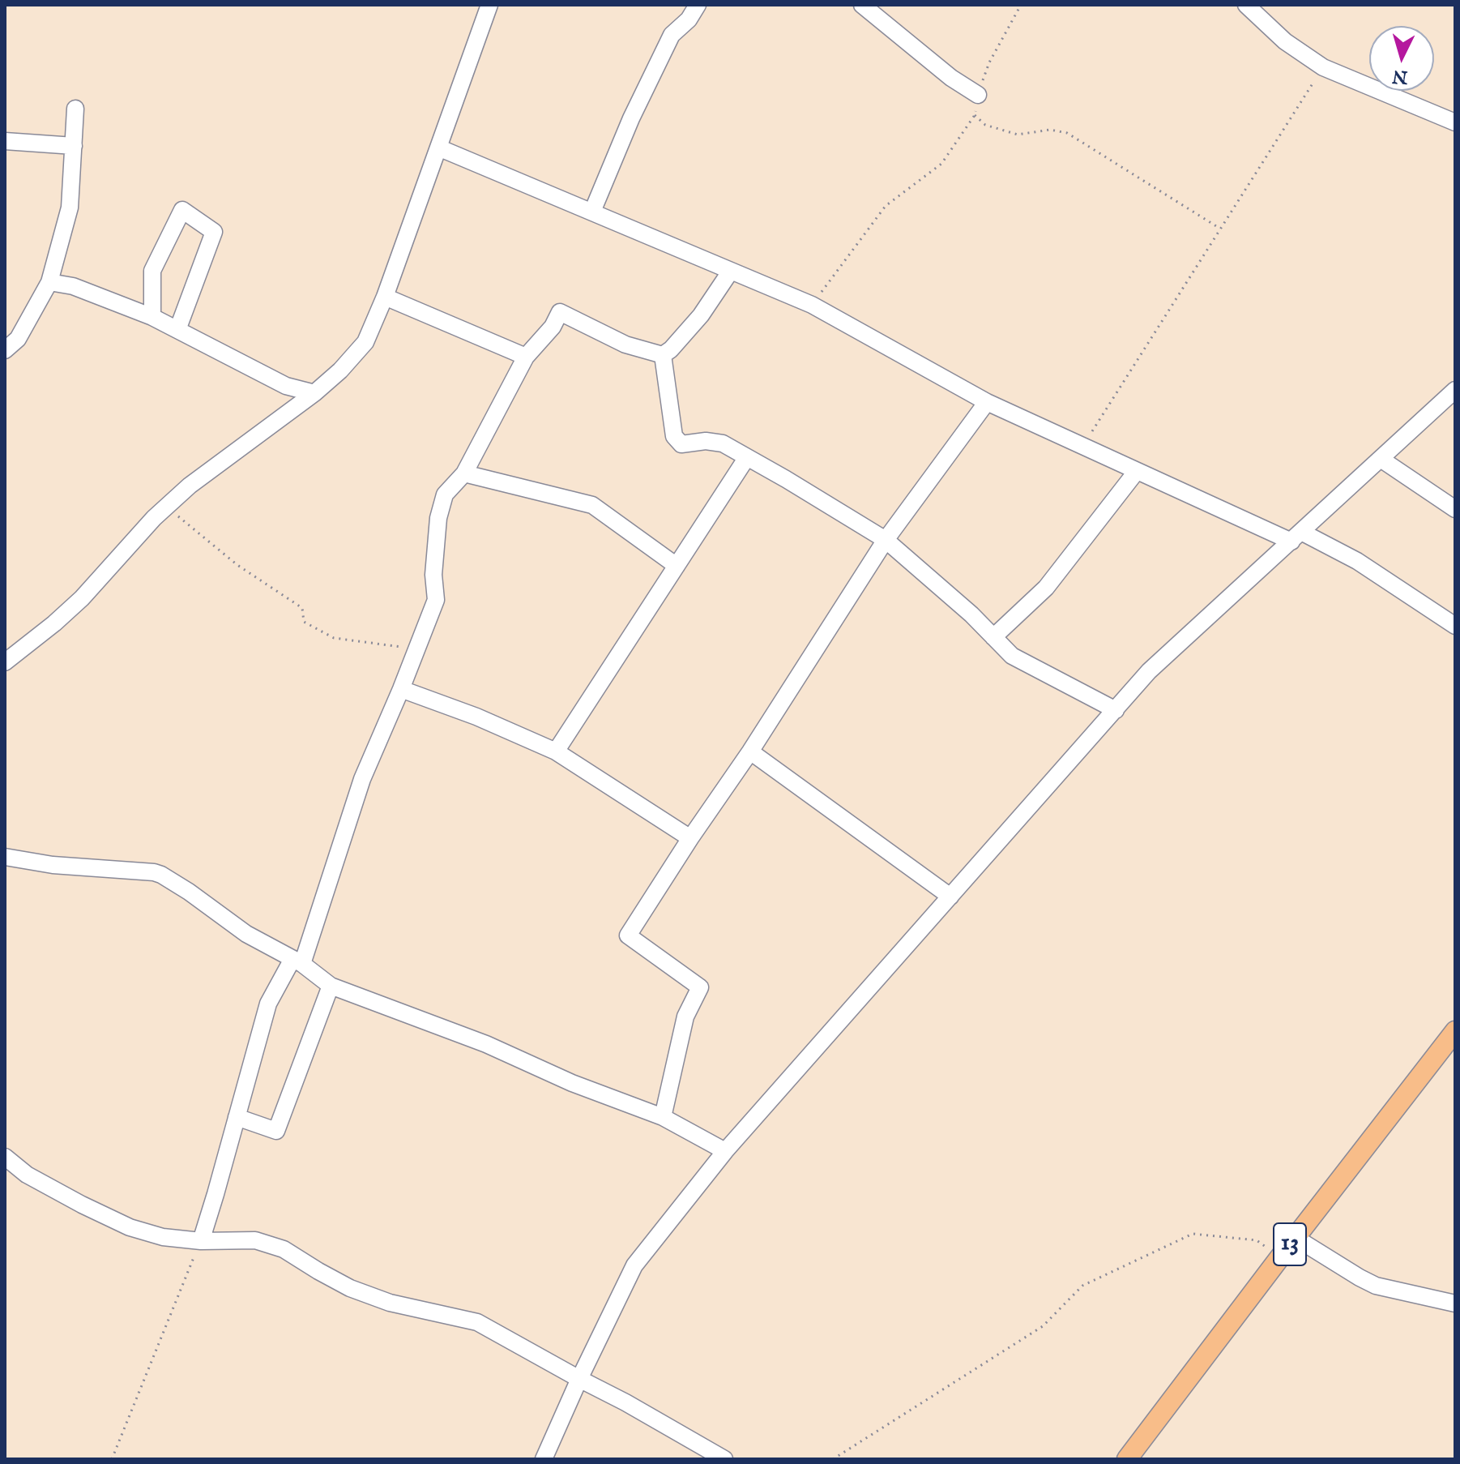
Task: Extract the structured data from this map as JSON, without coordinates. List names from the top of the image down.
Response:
{
  "streets": {
    "main road": ["13"]
  },
  "north": "bottom"
}
